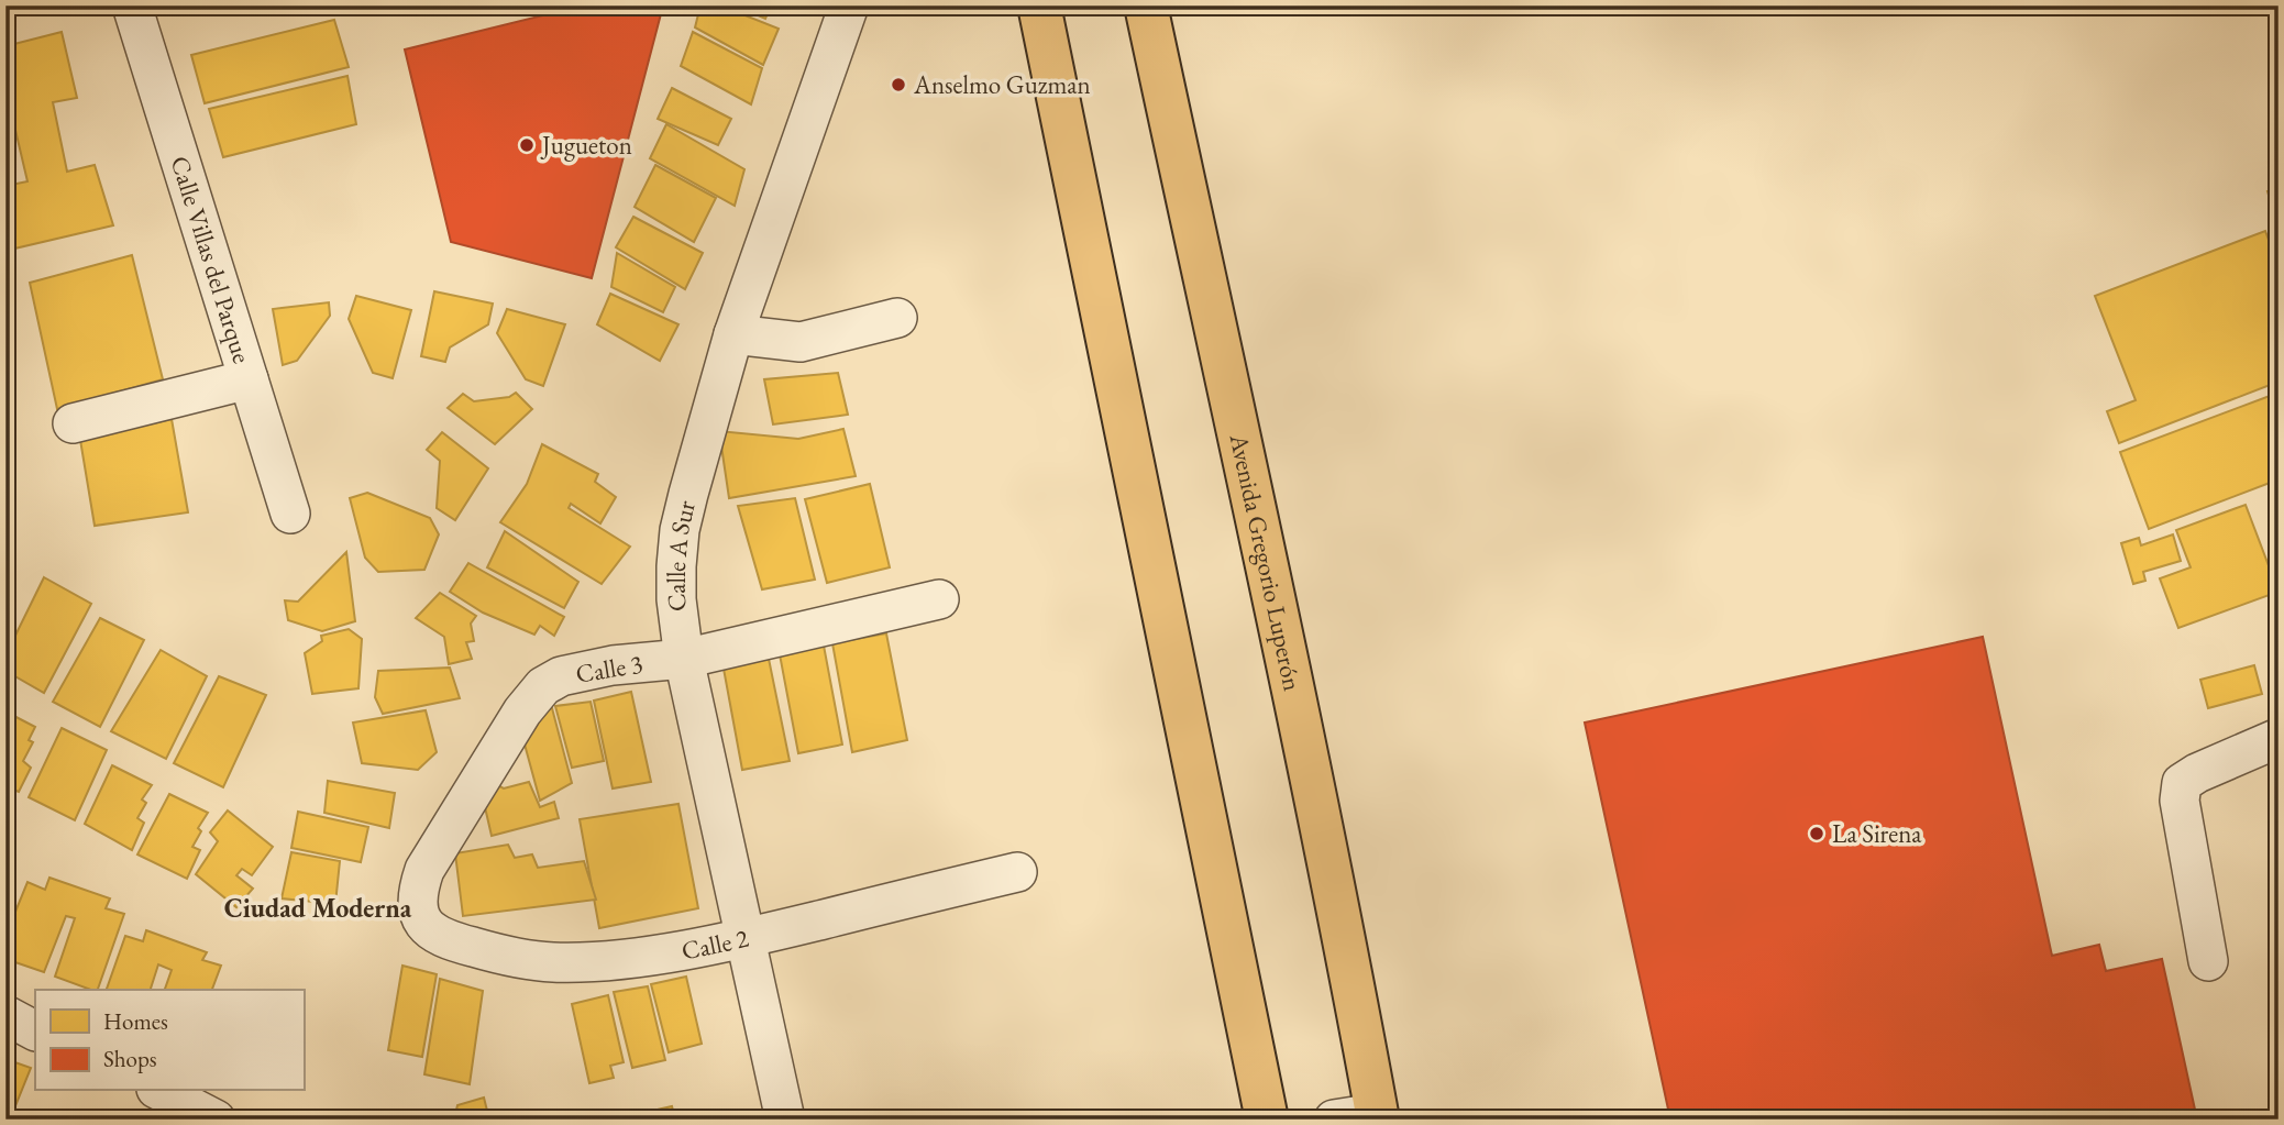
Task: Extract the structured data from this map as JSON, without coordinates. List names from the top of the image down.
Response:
{
  "streets": {
    "main road": ["Avenida Gregorio Luperón"],
    "street": [
      "Calle Villas del Parque",
      "Calle A Sur",
      "Calle 3",
      "Calle 2"
    ]
  },
  "crossings": [
    ["Calle A Sur", "Calle 3"],
    ["Calle A Sur", "Calle 2"],
    ["Calle 3", "Calle 2"]
  ],
  "districts": ["Ciudad Moderna"],
  "places": ["Anselmo Guzman", "Jugueton", "La Sirena"],
  "legend": ["Homes", "Shops"]
}
